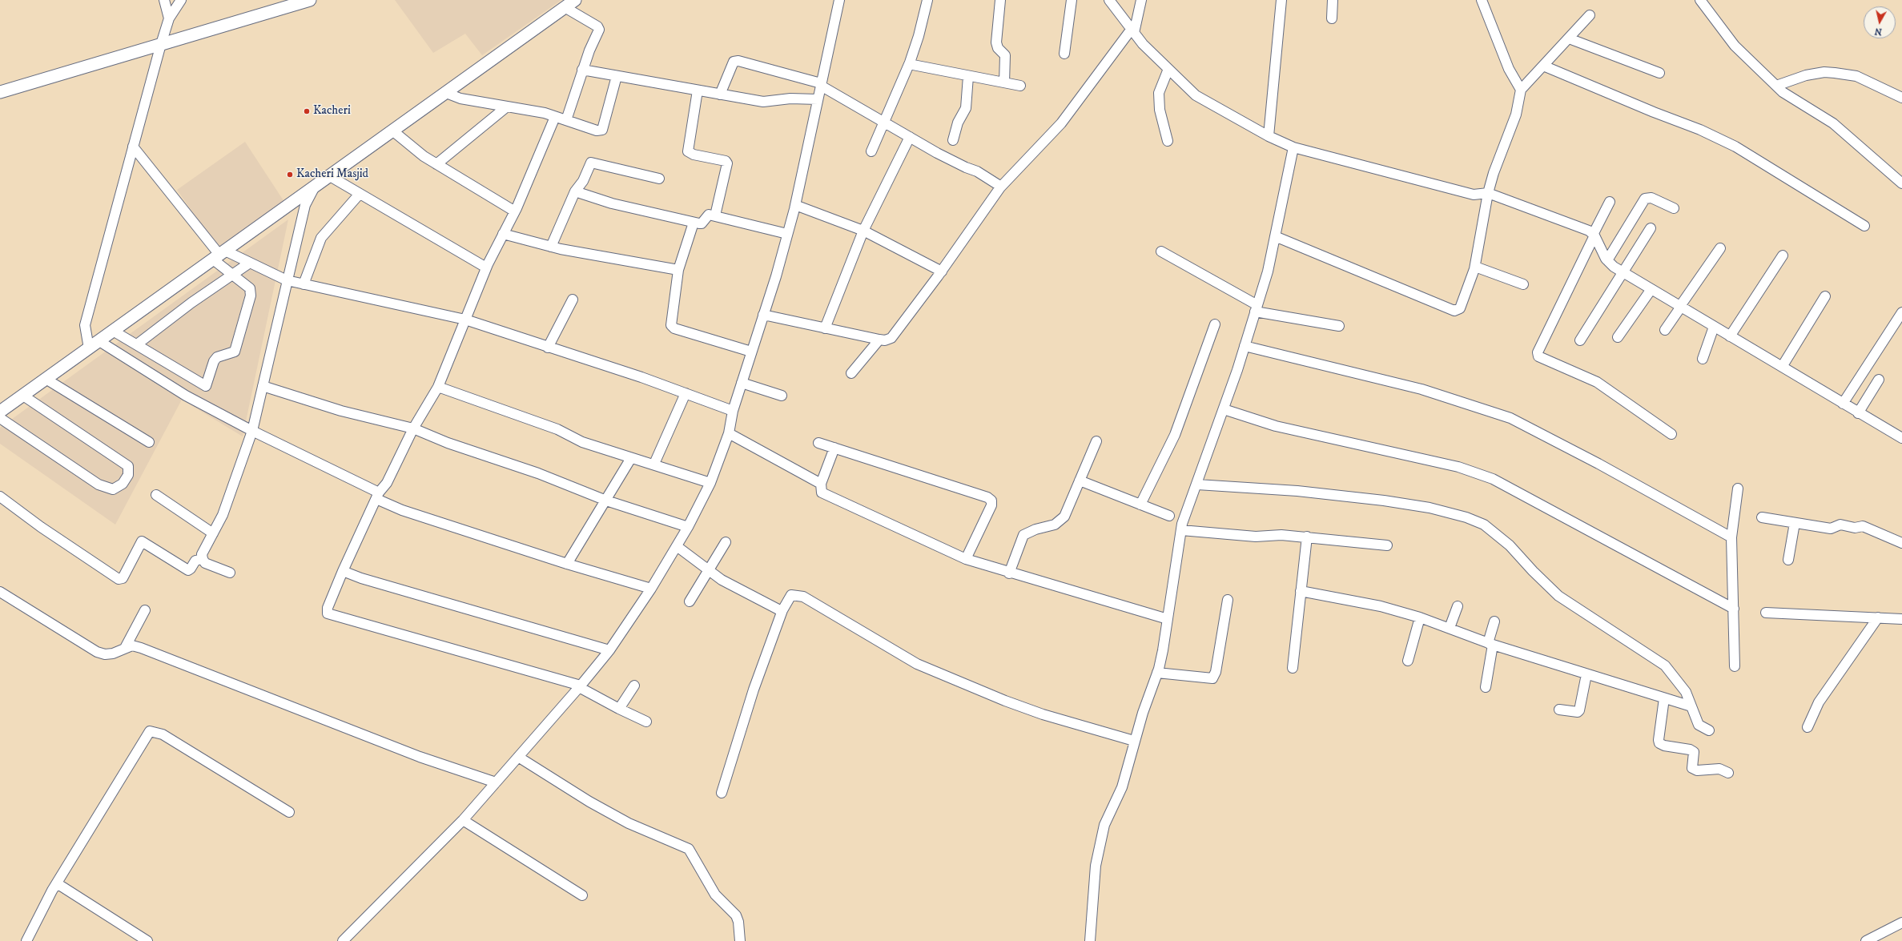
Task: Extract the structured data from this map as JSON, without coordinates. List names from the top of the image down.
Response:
{
  "places": ["Kacheri", "Kacheri Masjid"],
  "north": "bottom"
}
